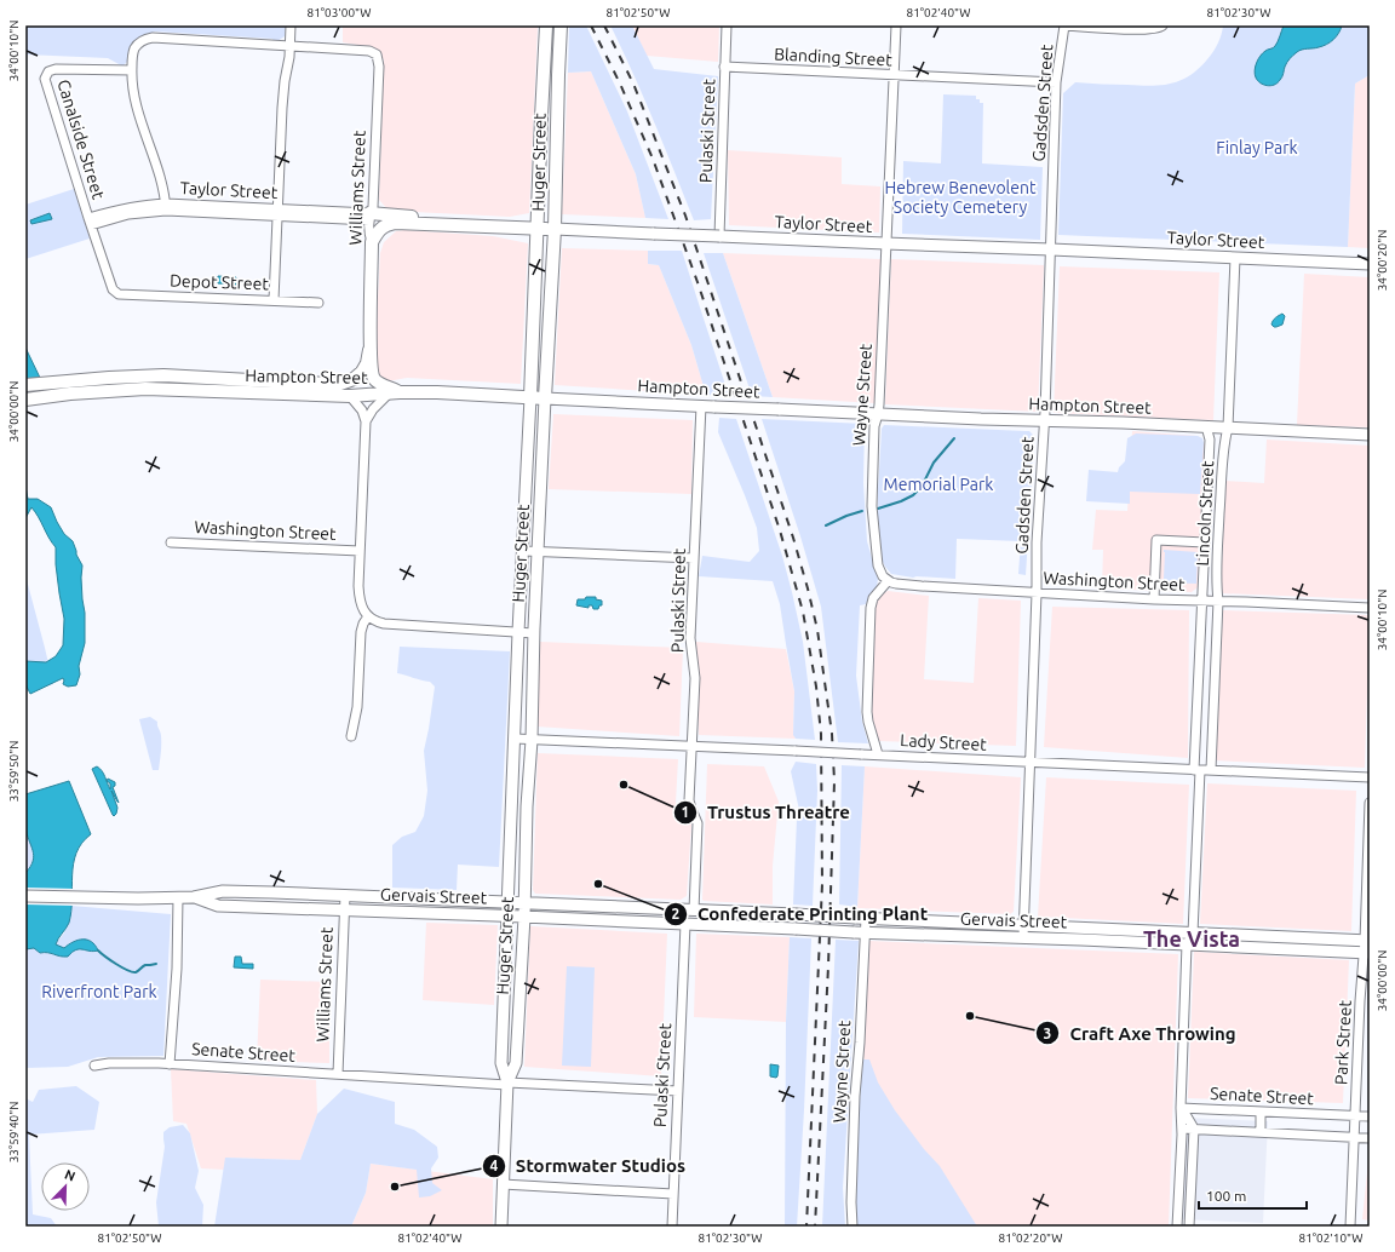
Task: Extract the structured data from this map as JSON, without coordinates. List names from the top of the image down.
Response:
{
  "streets": {
    "highway": [
      "Huger Street",
      "Williams Street",
      "Taylor Street",
      "Hampton Street"
    ],
    "main road": ["Gervais Street"],
    "street": [
      "Blanding Street",
      "Gadsden Street",
      "Pulaski Street",
      "Canalside Street",
      "Depot Street",
      "Wayne Street",
      "Lincoln Street",
      "Washington Street",
      "Lady Street",
      "Park Street",
      "Senate Street"
    ]
  },
  "crossings": [
    ["Blanding Street", "Gadsden Street"],
    ["Blanding Street", "Pulaski Street"],
    ["Blanding Street", "Wayne Street"],
    ["Gadsden Street", "Taylor Street"],
    ["Gadsden Street", "Hampton Street"],
    ["Gadsden Street", "Washington Street"],
    ["Gadsden Street", "Lady Street"],
    ["Gadsden Street", "Gervais Street"],
    ["Pulaski Street", "Taylor Street"],
    ["Pulaski Street", "Hampton Street"],
    ["Pulaski Street", "Lady Street"],
    ["Pulaski Street", "Gervais Street"],
    ["Pulaski Street", "Senate Street"],
    ["Canalside Street", "Taylor Street"],
    ["Canalside Street", "Depot Street"],
    ["Huger Street", "Taylor Street"],
    ["Huger Street", "Hampton Street"],
    ["Huger Street", "Lady Street"],
    ["Huger Street", "Gervais Street"],
    ["Huger Street", "Senate Street"],
    ["Williams Street", "Taylor Street"],
    ["Williams Street", "Hampton Street"],
    ["Williams Street", "Gervais Street"],
    ["Williams Street", "Senate Street"],
    ["Taylor Street", "Wayne Street"],
    ["Taylor Street", "Lincoln Street"],
    ["Hampton Street", "Wayne Street"],
    ["Hampton Street", "Lincoln Street"],
    ["Wayne Street", "Washington Street"],
    ["Wayne Street", "Gervais Street"],
    ["Lincoln Street", "Washington Street"],
    ["Lincoln Street", "Lady Street"],
    ["Lincoln Street", "Gervais Street"],
    ["Lincoln Street", "Senate Street"],
    ["Gervais Street", "Park Street"],
    ["Park Street", "Senate Street"]
  ],
  "districts": ["The Vista"],
  "parks": [
    "Finlay Park",
    "Hebrew Benevolent Society Cemetery",
    "Memorial Park",
    "Riverfront Park"
  ],
  "places": [
    "Trustus Threatre",
    "Confederate Printing Plant",
    "Craft Axe Throwing",
    "Stormwater Studios"
  ],
  "scale_bar": "100 m",
  "north": "top right",
  "coordinates": [
    "81°03'00\"W",
    "81°02'50\"W",
    "81°02'40\"W",
    "81°02'30\"W",
    "34°00'10\"N",
    "34°00'20\"N",
    "34°00'00\"N",
    "33°59'50\"N",
    "33°59'40\"N",
    "81°02'20\"W",
    "81°02'10\"W"
  ]
}
